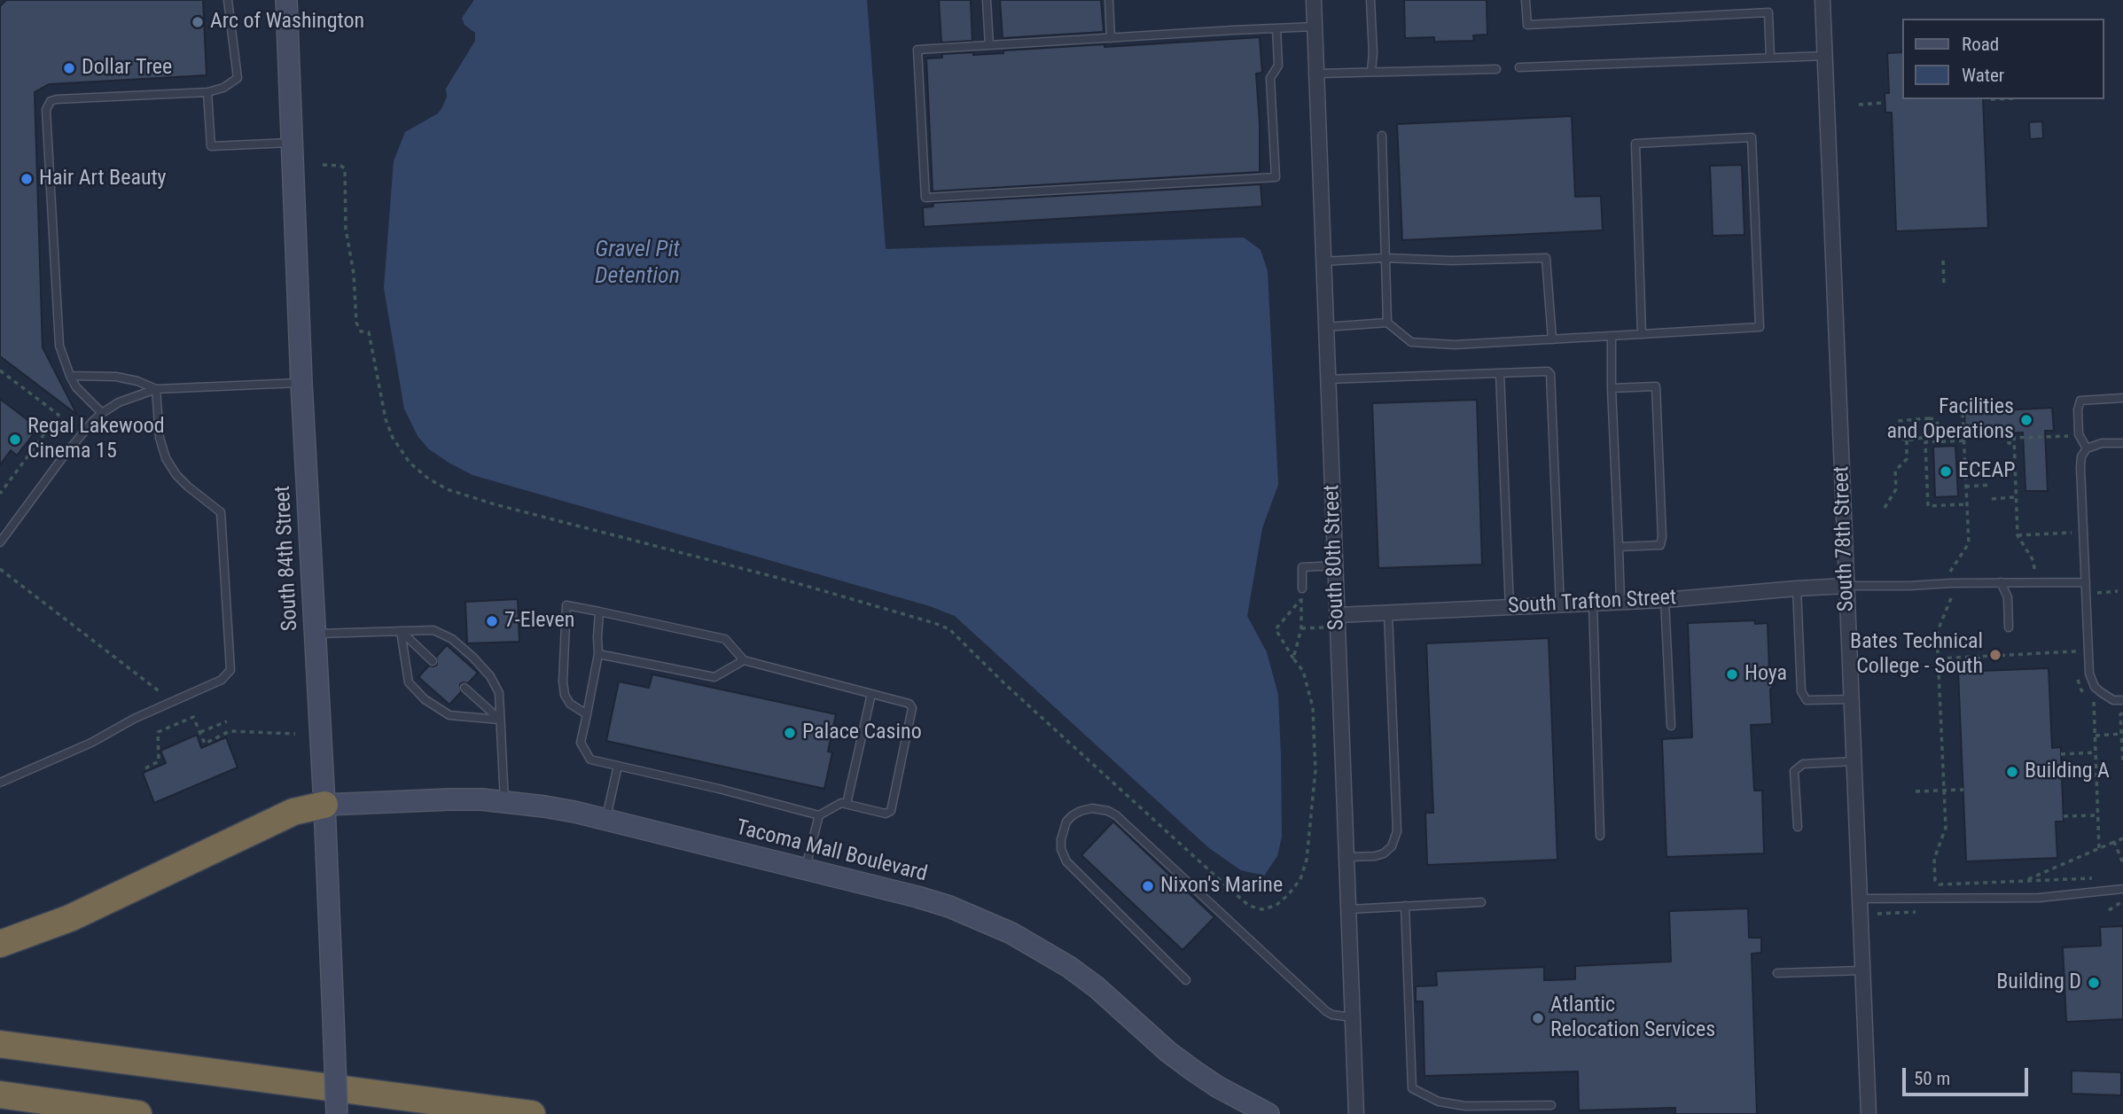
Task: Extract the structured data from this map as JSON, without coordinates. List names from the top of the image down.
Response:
{
  "streets": {
    "main road": ["South 84th Street", "Tacoma Mall Boulevard"],
    "street": ["South 78th Street", "South 80th Street", "South Trafton Street"]
  },
  "crossings": [
    ["South 78th Street", "South Trafton Street"],
    ["South 80th Street", "South Trafton Street"],
    ["South 84th Street", "Tacoma Mall Boulevard"]
  ],
  "water": ["Gravel Pit Detention"],
  "places": [
    "Arc of Washington",
    "Dollar Tree",
    "Hair Art Beauty",
    "Facilities and Operations",
    "Regal Lakewood Cinema 15",
    "ECEAP",
    "7-Eleven",
    "Bates Technical College - South",
    "Hoya",
    "Palace Casino",
    "Building A",
    "Nixon's Marine",
    "Building D",
    "Atlantic Relocation Services"
  ],
  "legend": ["Road", "Water"],
  "scale_bar": "50 m"
}
